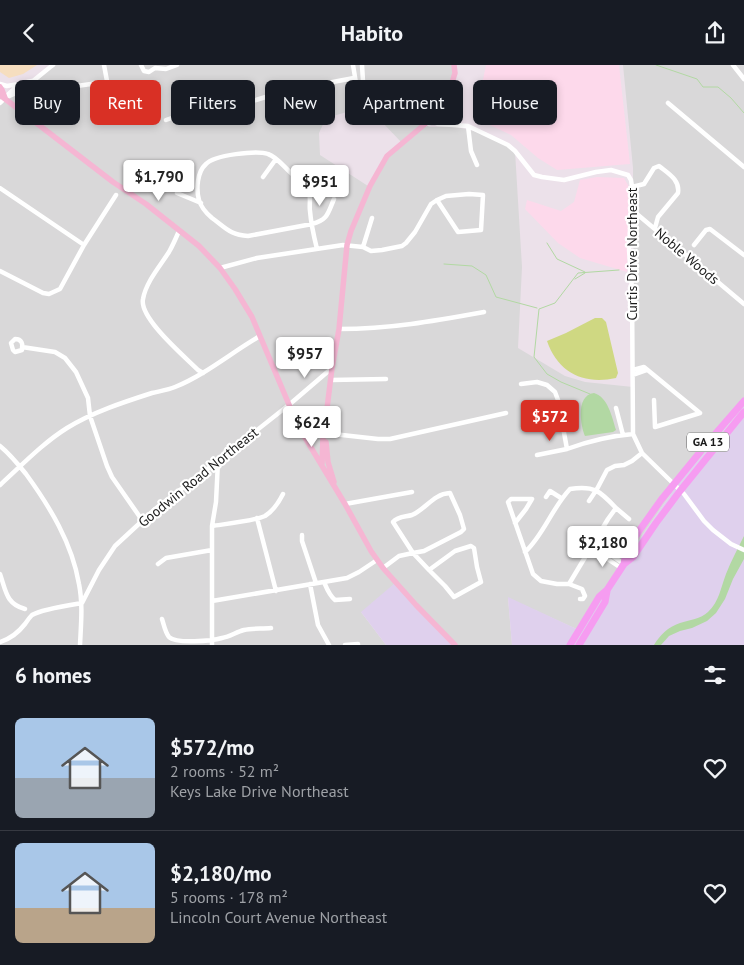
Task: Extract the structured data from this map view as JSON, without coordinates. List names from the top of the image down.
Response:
{
  "streets": {
    "main road": ["GA 13"],
    "street": ["Curtis Drive Northeast", "Noble Woods", "Goodwin Road Northeast"]
  },
  "crossings": [
    ["Curtis Drive Northeast", "Noble Woods"],
    ["Curtis Drive Northeast", "GA 13"]
  ],
  "page": {
    "header": "Habito",
    "chip": [
      "Buy",
      "Rent",
      "Filters",
      "New",
      "Apartment",
      "House"
    ],
    "price": [
      "$1,790",
      "$951",
      "$957",
      "$572",
      "$624",
      "$2,180"
    ],
    "heading": "6 homes",
    "list": [
      {
        "name": "$572/mo",
        "note": "2 rooms · 52 m² · Keys Lake Drive Northeast"
      },
      {
        "name": "$2,180/mo",
        "note": "5 rooms · 178 m² · Lincoln Court Avenue Northeast"
      }
    ]
  }
}
